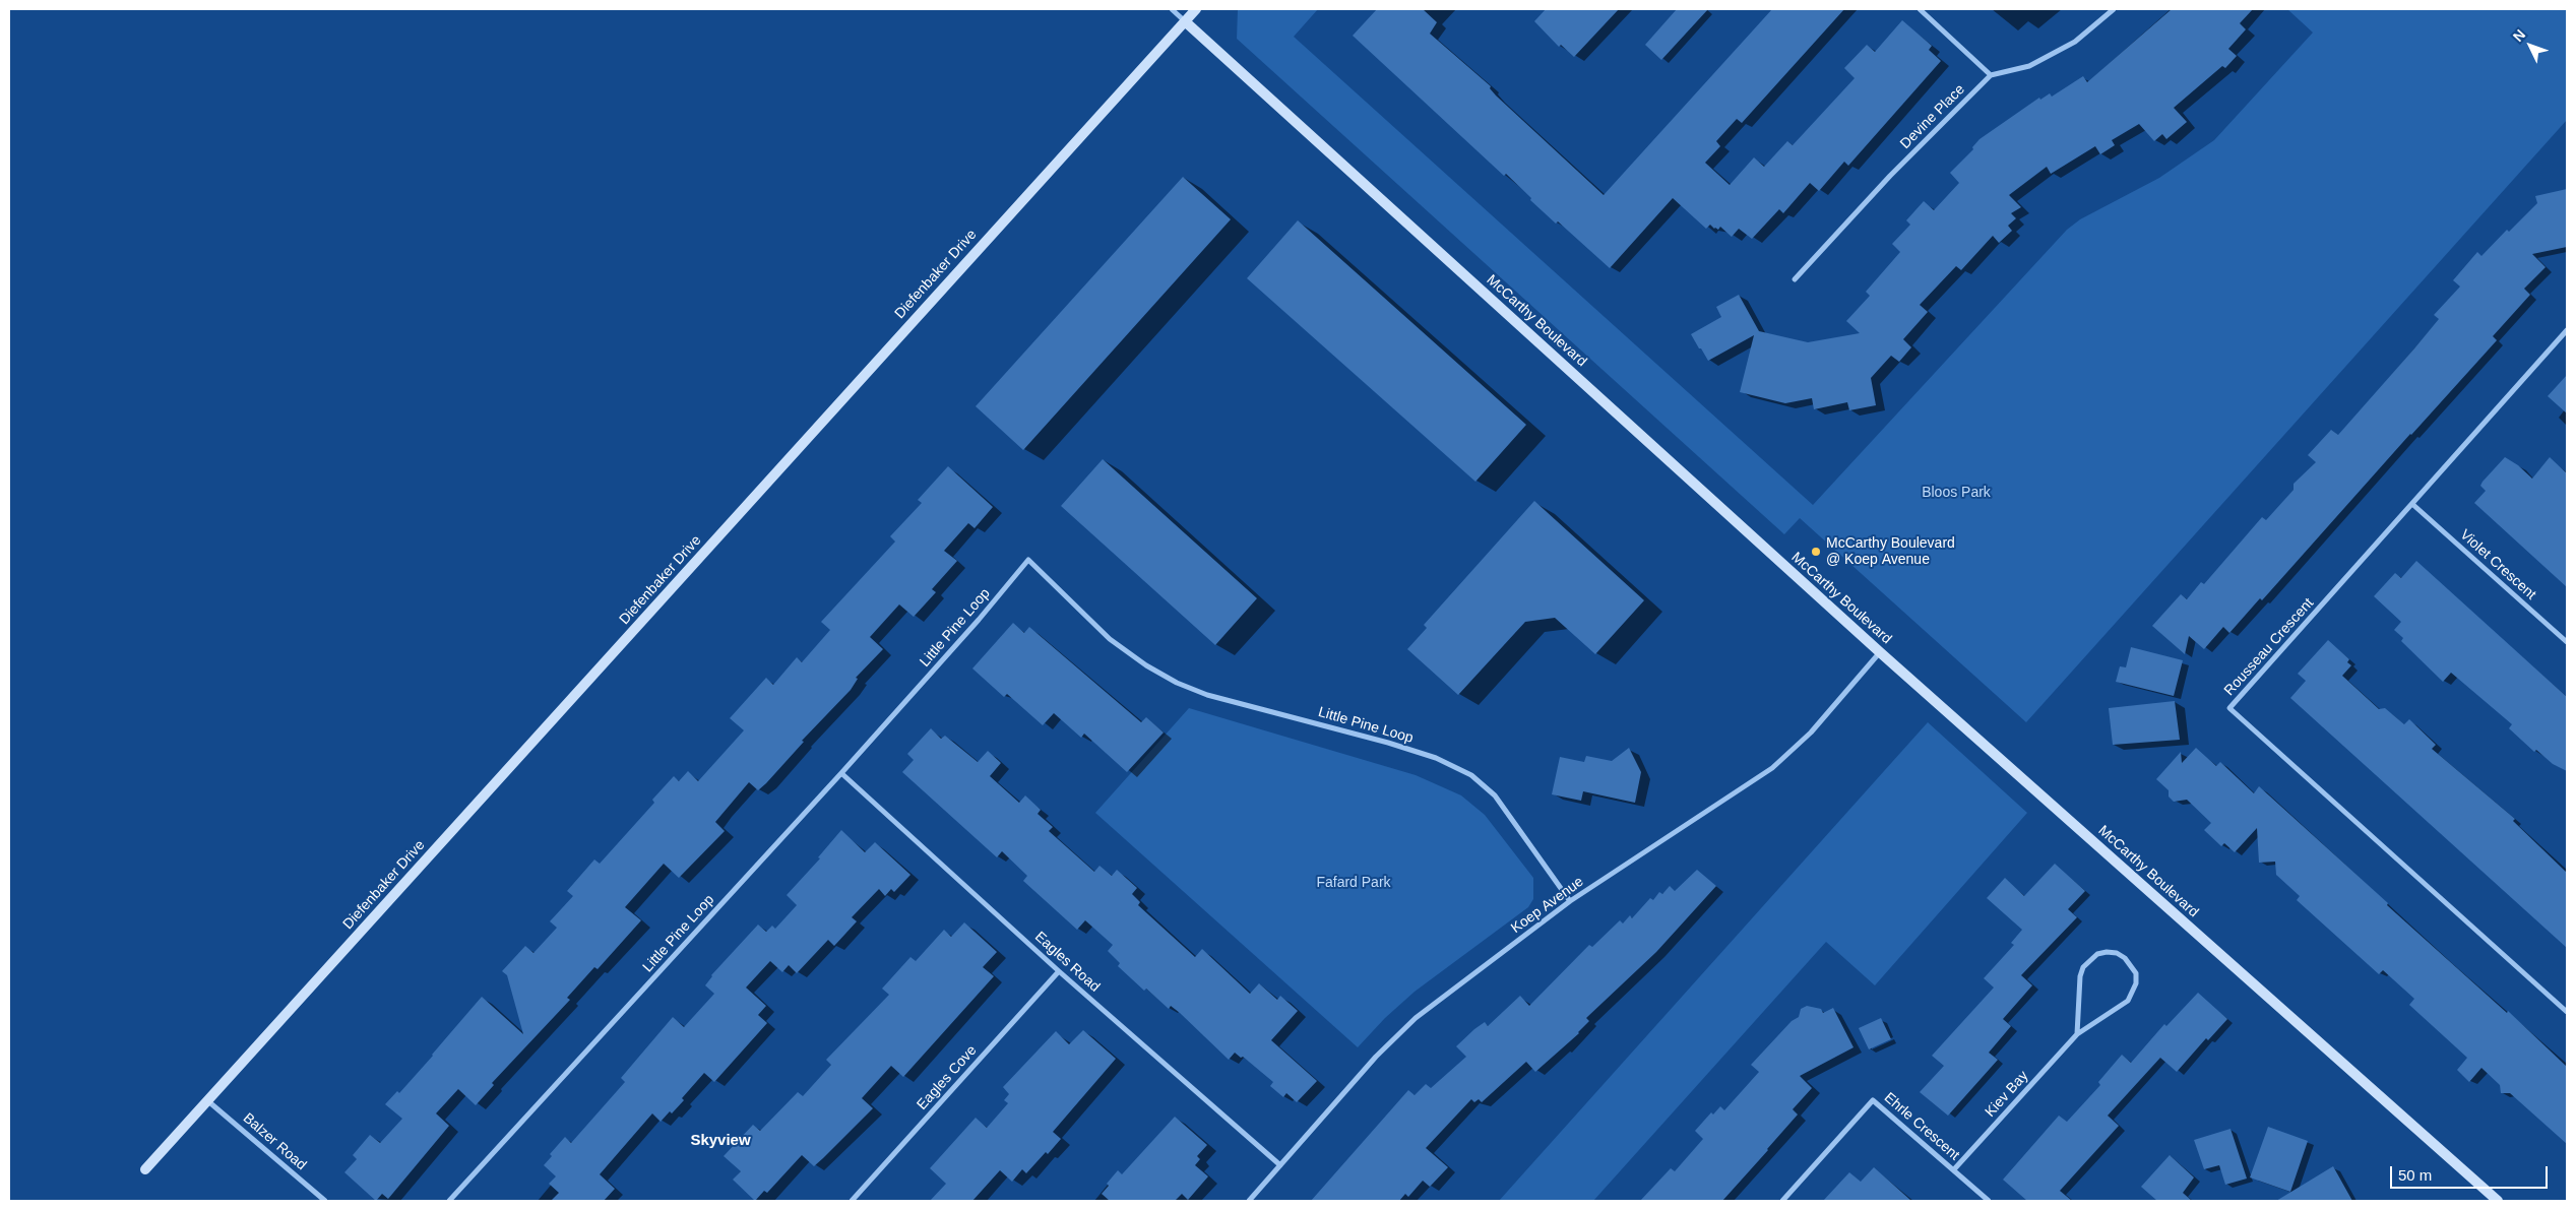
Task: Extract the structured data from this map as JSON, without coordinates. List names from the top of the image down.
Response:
{
  "streets": {
    "main road": ["Diefenbaker Drive", "McCarthy Boulevard"],
    "street": [
      "Devine Place",
      "Violet Crescent",
      "Little Pine Loop",
      "Rousseau Crescent",
      "Koep Avenue",
      "Eagles Road",
      "Eagles Cove",
      "Kiev Bay",
      "Ehrle Crescent",
      "Balzer Road"
    ]
  },
  "crossings": [
    ["Diefenbaker Drive", "McCarthy Boulevard"],
    ["Diefenbaker Drive", "Balzer Road"],
    ["McCarthy Boulevard", "Koep Avenue"],
    ["Violet Crescent", "Rousseau Crescent"],
    ["Little Pine Loop", "Koep Avenue"],
    ["Little Pine Loop", "Eagles Road"],
    ["Koep Avenue", "Eagles Road"],
    ["Eagles Road", "Eagles Cove"],
    ["Kiev Bay", "Ehrle Crescent"]
  ],
  "districts": ["Skyview"],
  "parks": ["Bloos Park", "Fafard Park"],
  "places": ["McCarthy Boulevard @ Koep Avenue"],
  "scale_bar": "50 m",
  "north": "top left"
}
